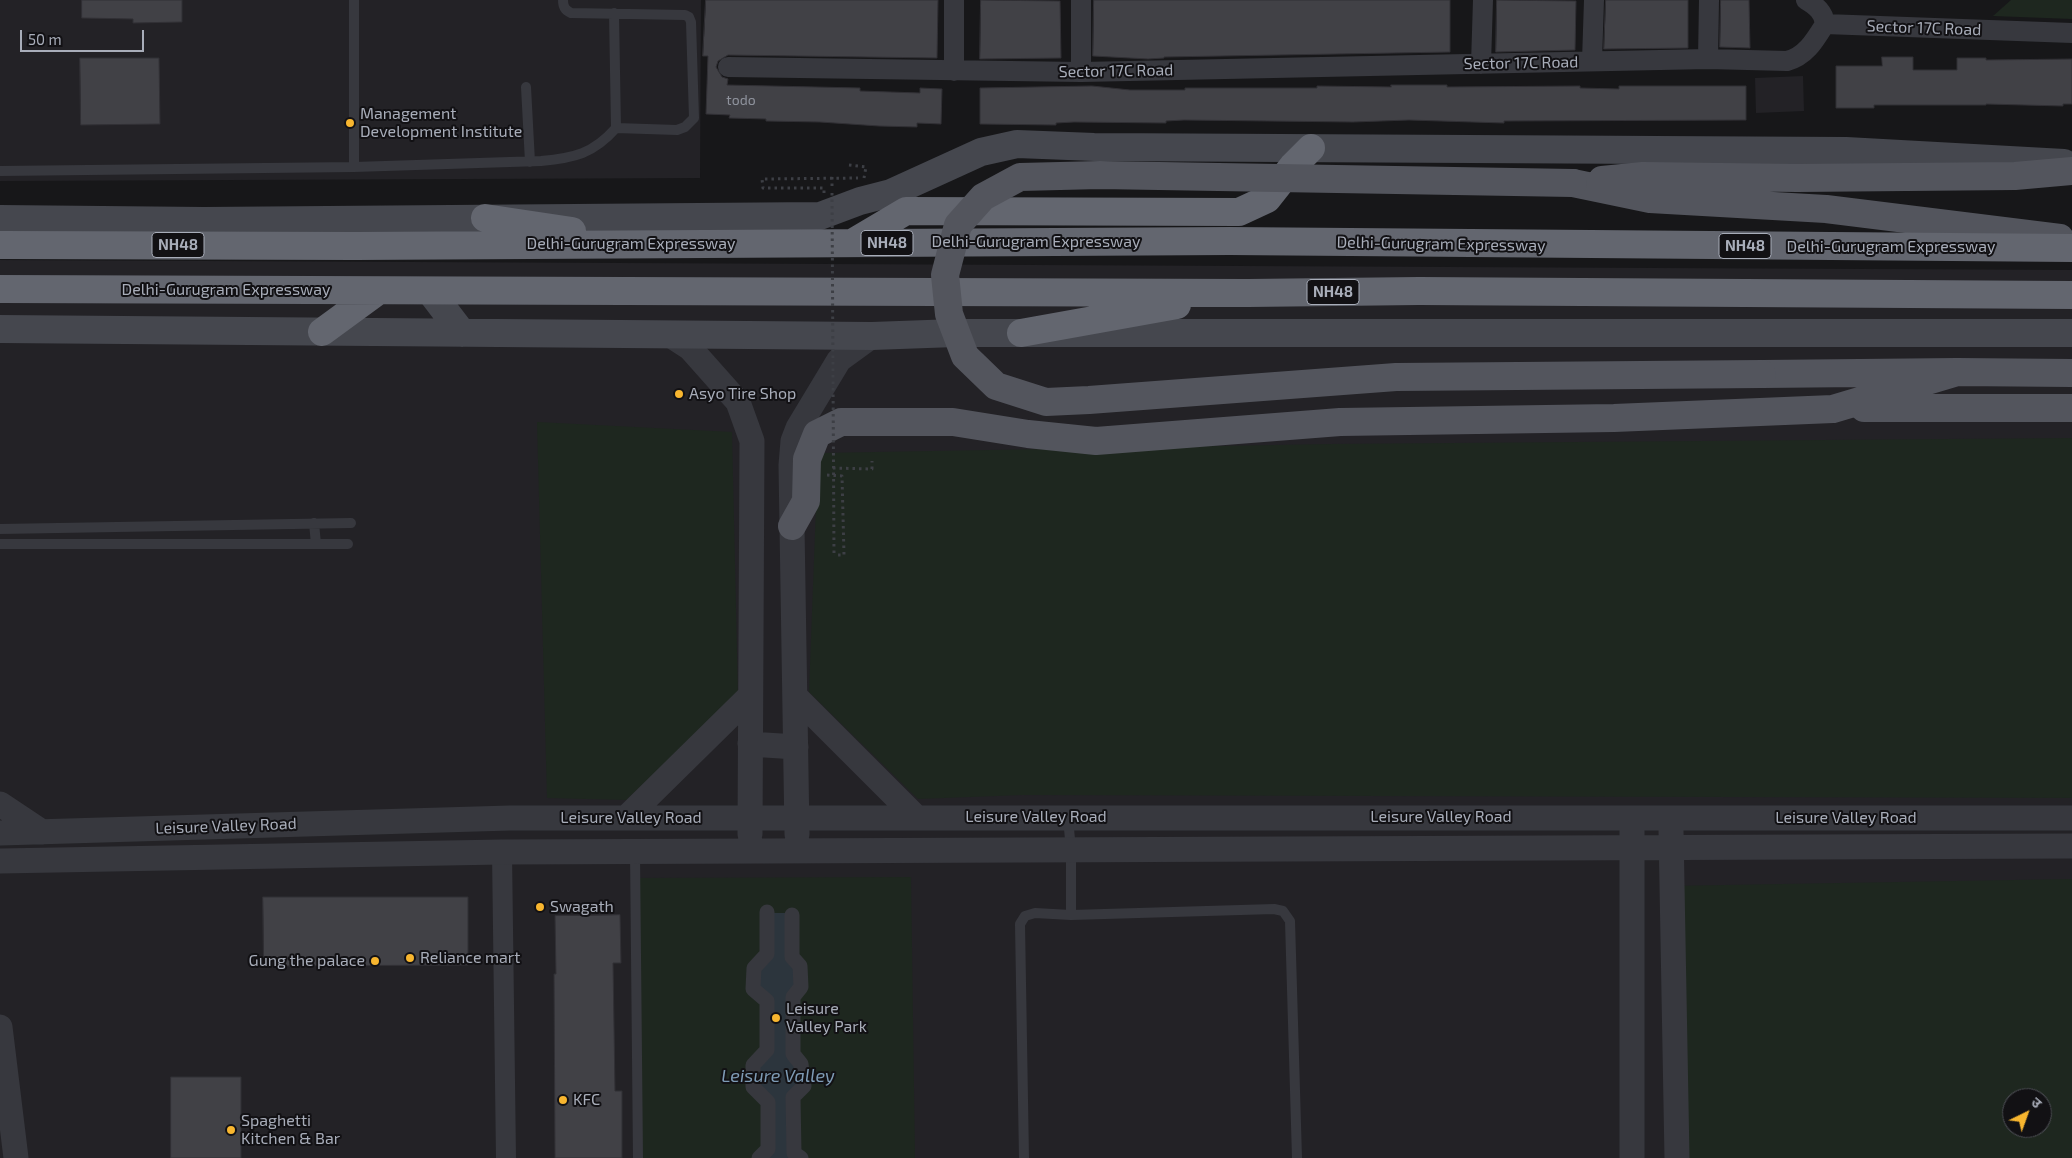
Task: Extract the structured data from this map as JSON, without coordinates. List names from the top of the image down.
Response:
{
  "streets": {
    "highway": ["Delhi-Gurugram Expressway", "NH48"],
    "street": ["Sector 17C Road", "Leisure Valley Road"]
  },
  "water": ["Leisure Valley"],
  "places": [
    "Management Development Institute",
    "Asyo Tire Shop",
    "Swagath",
    "Reliance mart",
    "Gung the palace",
    "Leisure Valley Park",
    "KFC",
    "Spaghetti Kitchen & Bar"
  ],
  "house_numbers": ["todo"],
  "scale_bar": "50 m",
  "north": "top right"
}
